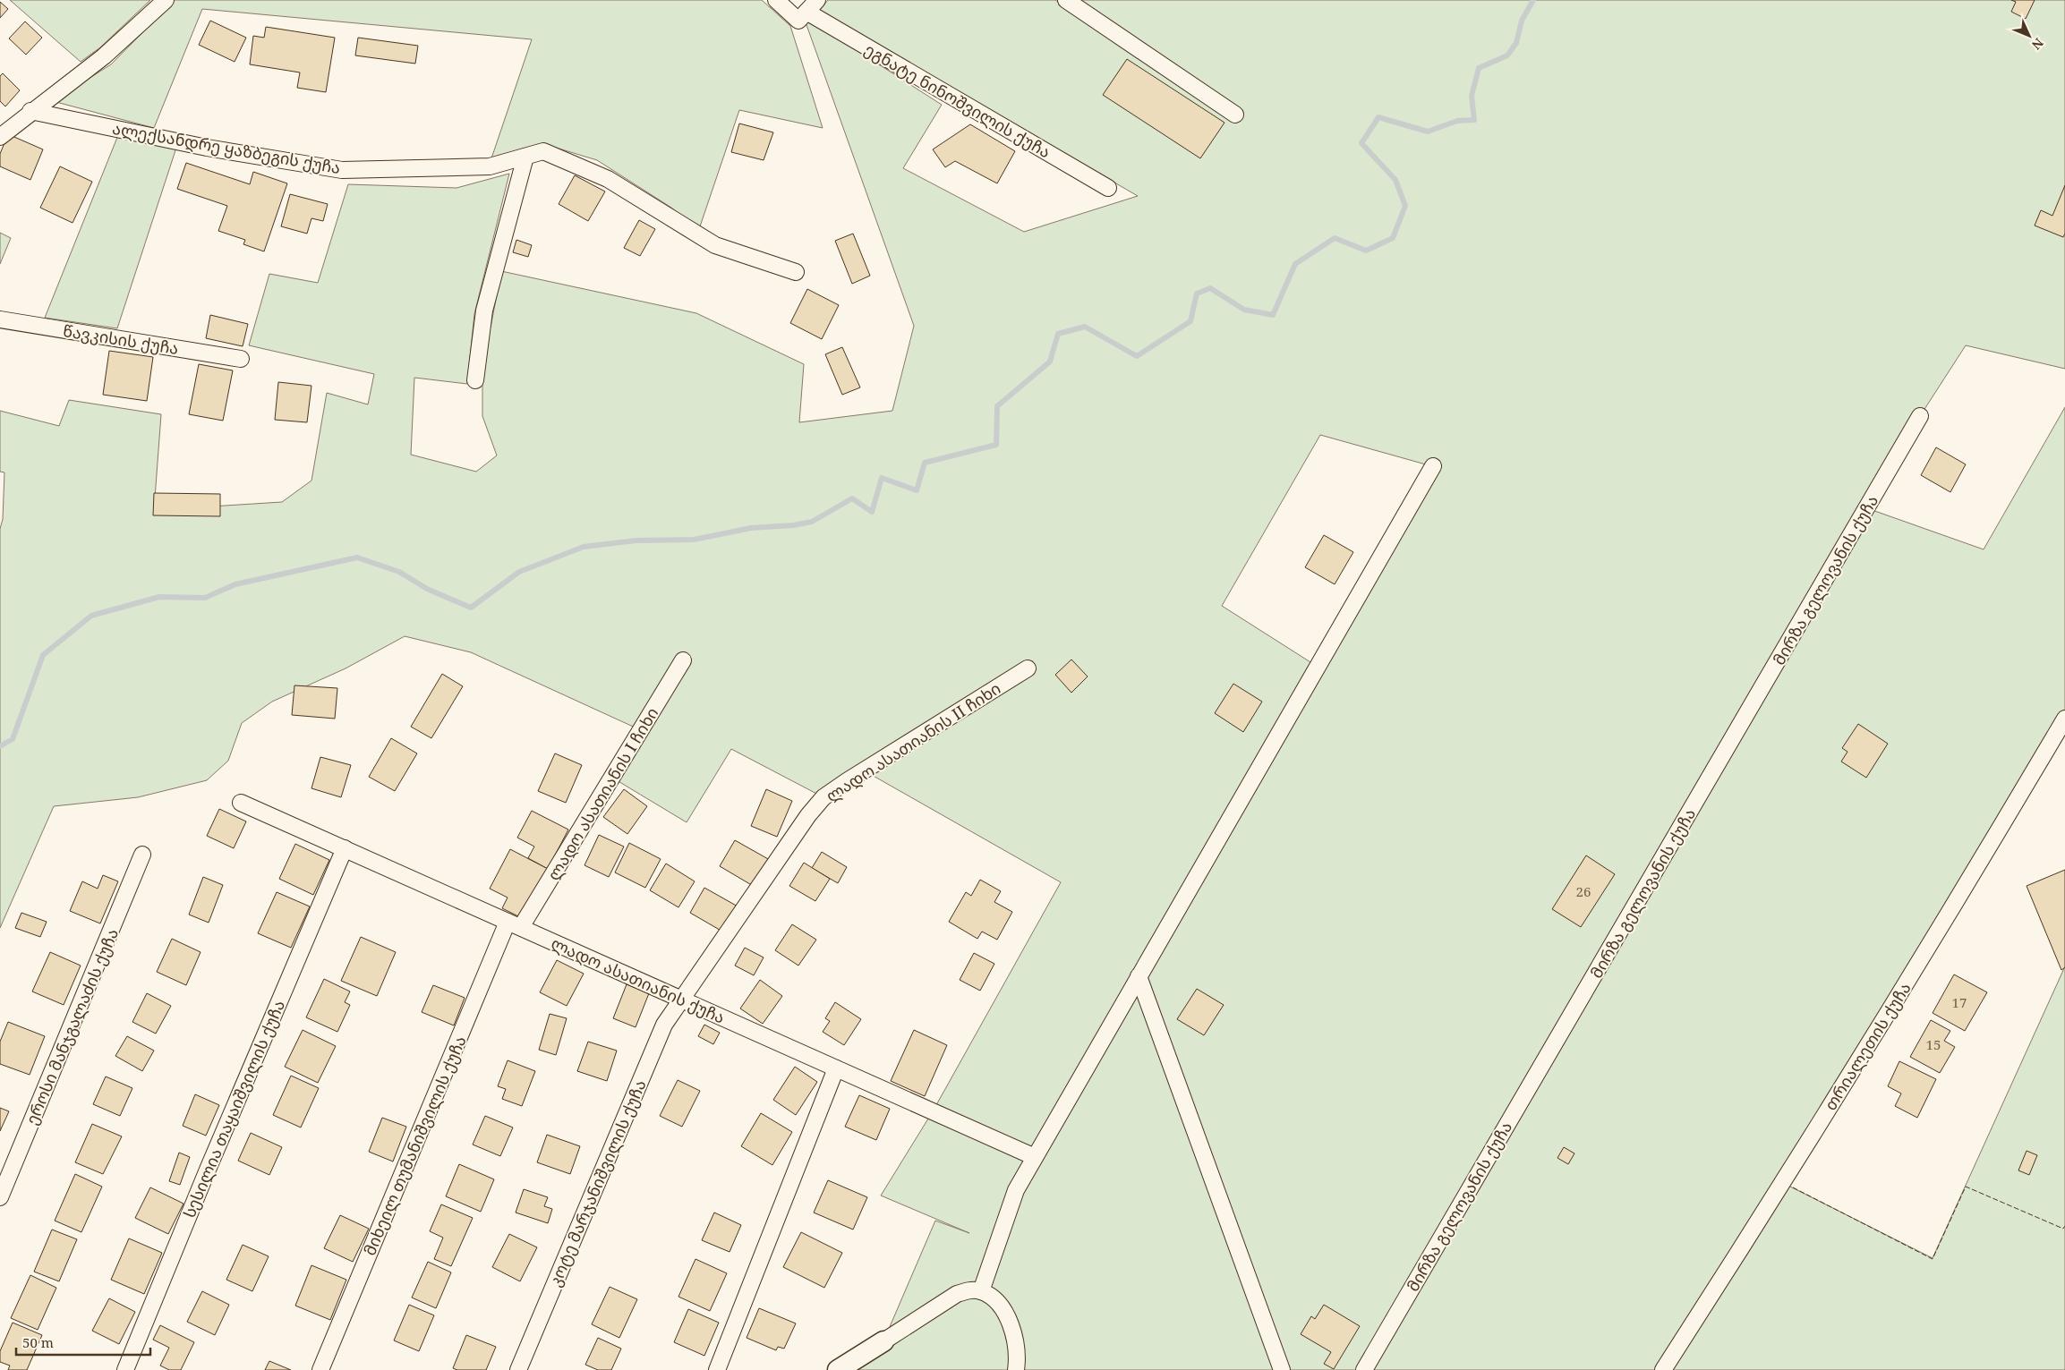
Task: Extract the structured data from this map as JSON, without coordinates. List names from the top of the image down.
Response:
{
  "streets": {
    "street": [
      "ეგნატე ნინოშვილის ქუჩა",
      "ალექსანდრე ყაზბეგის ქუჩა",
      "წავკისის ქუჩა",
      "მირზა გელოვანის ქუჩა",
      "ლადო ასათიანის II ჩიხი",
      "ლადო ასათიანის I ჩიხი",
      "ლადო ასათიანის ქუჩა",
      "ეროსი მანჯგალაძის ქუჩა",
      "თრიალეთის ქუჩა",
      "სესილია თაყაიშვილის ქუჩა",
      "მიხეილ თუმანიშვილის ქუჩა",
      "კოტე მარჯანიშვილის ქუჩა"
    ]
  },
  "crossings": [
    ["ლადო ასათიანის II ჩიხი", "ლადო ასათიანის ქუჩა"],
    ["ლადო ასათიანის II ჩიხი", "კოტე მარჯანიშვილის ქუჩა"],
    ["ლადო ასათიანის I ჩიხი", "ლადო ასათიანის ქუჩა"],
    ["ლადო ასათიანის I ჩიხი", "მიხეილ თუმანიშვილის ქუჩა"],
    ["ლადო ასათიანის ქუჩა", "სესილია თაყაიშვილის ქუჩა"],
    ["ლადო ასათიანის ქუჩა", "მიხეილ თუმანიშვილის ქუჩა"],
    ["ლადო ასათიანის ქუჩა", "კოტე მარჯანიშვილის ქუჩა"]
  ],
  "house_numbers": ["26", "17", "15"],
  "scale_bar": "50 m",
  "north": "bottom right"
}
